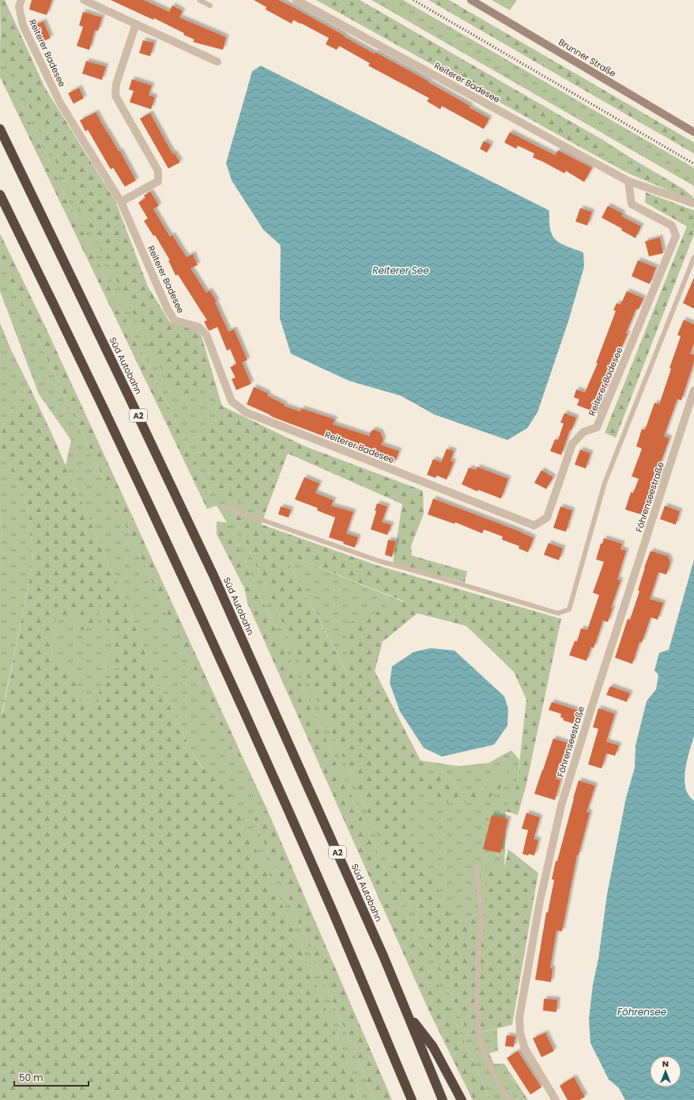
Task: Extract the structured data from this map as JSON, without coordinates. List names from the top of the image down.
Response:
{
  "streets": {
    "highway": ["Süd Autobahn", "A2"],
    "main road": ["Brunner Straße"],
    "street": ["Reiterer Badesee", "Föhrenseestraße"]
  },
  "water": ["Reiterer See", "Föhrensee"],
  "scale_bar": "50 m",
  "north": "top"
}
